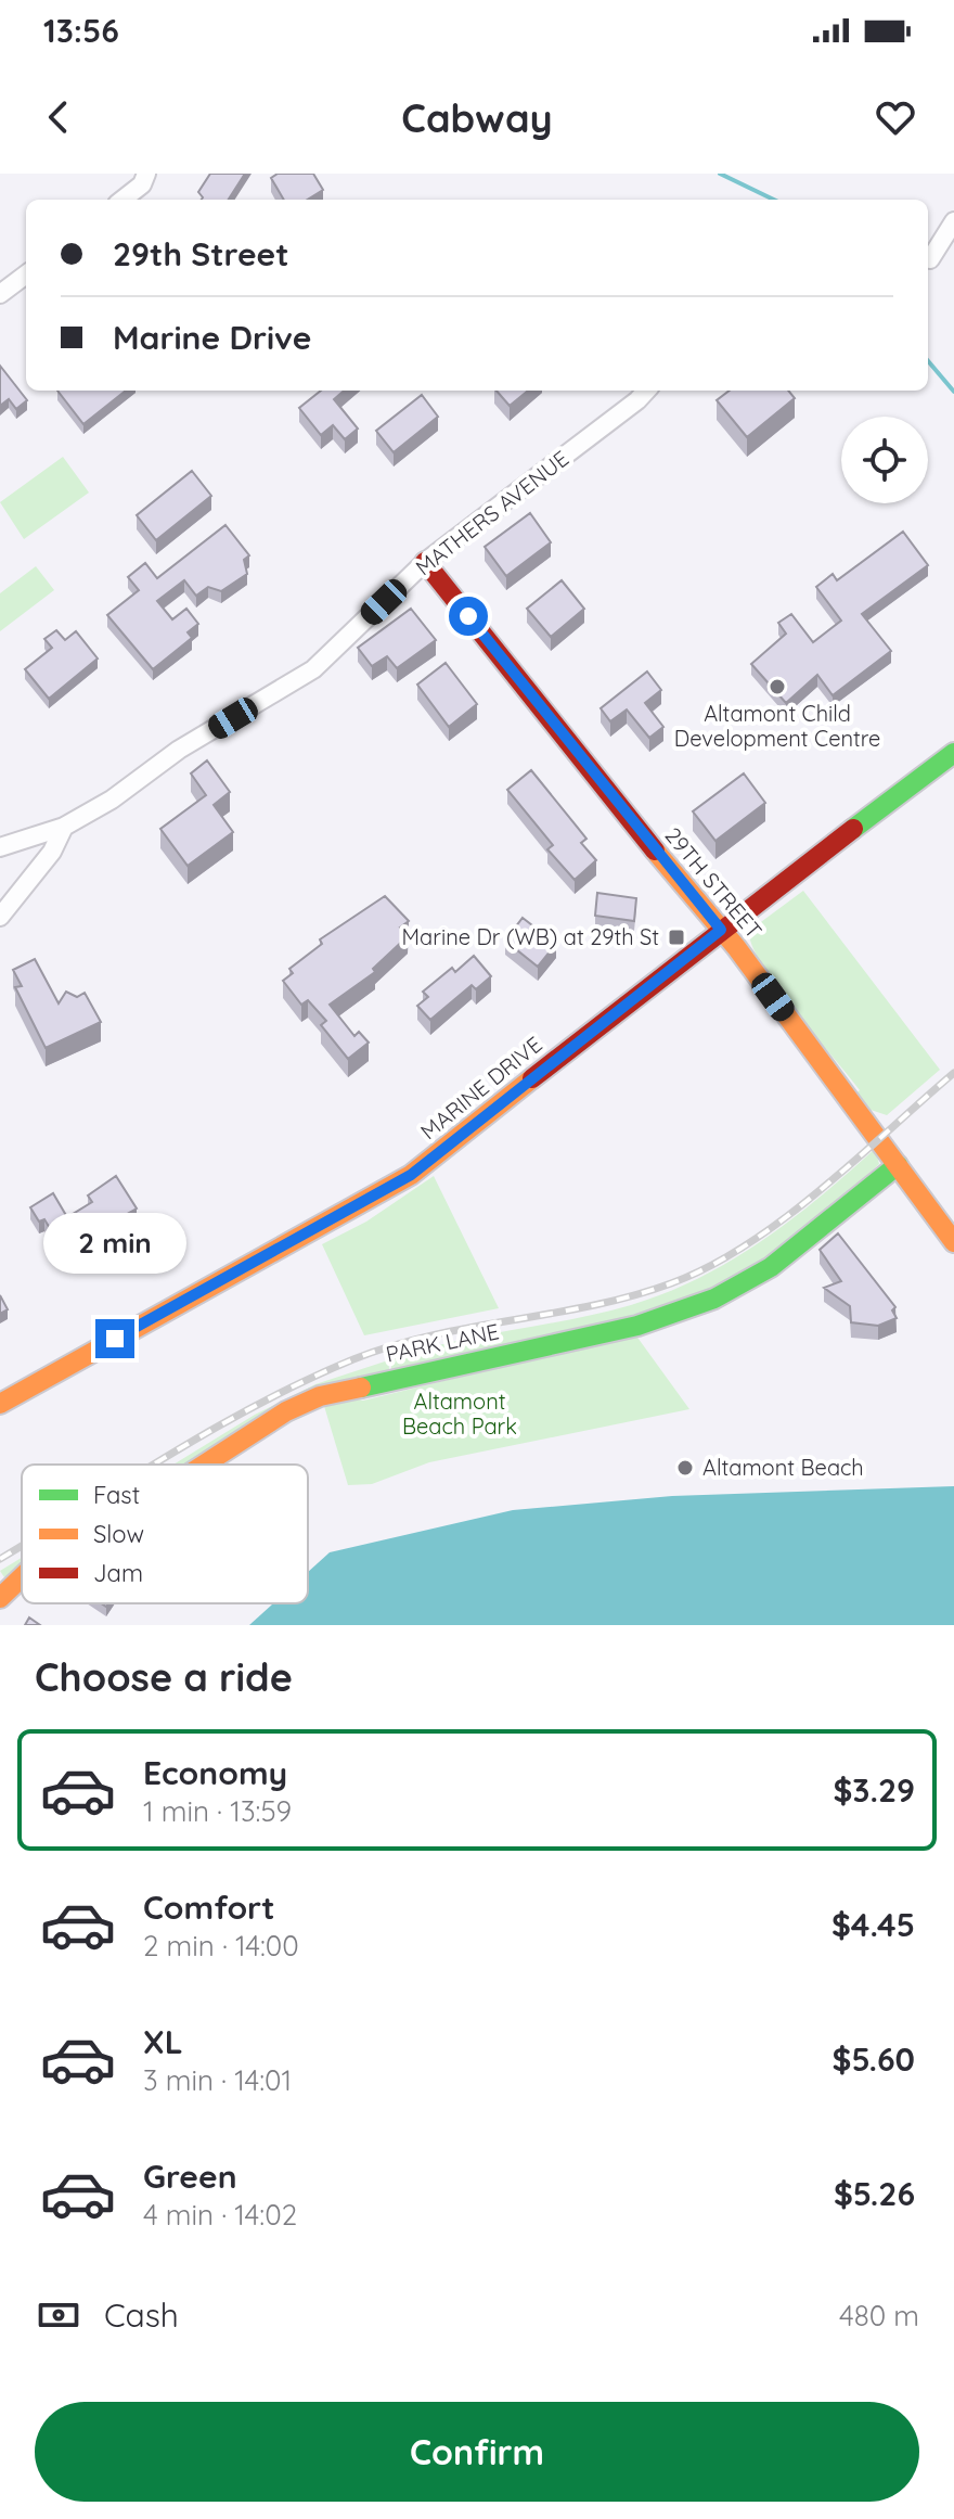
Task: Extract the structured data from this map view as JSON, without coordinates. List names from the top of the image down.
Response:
{
  "streets": {
    "street": [
      "MATHERS AVENUE",
      "29TH STREET",
      "MARINE DRIVE",
      "PARK LANE"
    ]
  },
  "crossings": [
    ["MATHERS AVENUE", "29TH STREET"],
    ["29TH STREET", "MARINE DRIVE"],
    ["29TH STREET", "PARK LANE"]
  ],
  "parks": ["Altamont Beach Park"],
  "places": {
    "other": ["Altamont Child Development Centre", "Altamont Beach"],
    "transit": ["Marine Dr (WB) at 29th St"]
  },
  "legend": ["Fast", "Slow", "Jam"],
  "page": {
    "status": "13:56",
    "header": "Cabway",
    "banner": ["29th Street", "Marine Drive"],
    "bubble": "2 min",
    "heading": "Choose a ride",
    "list": [
      {
        "name": "Economy",
        "note": "1 min · 13:59",
        "value": "$3.29"
      },
      {
        "name": "Comfort",
        "note": "2 min · 14:00",
        "value": "$4.45"
      },
      {
        "name": "XL",
        "note": "3 min · 14:01",
        "value": "$5.60"
      },
      {
        "name": "Green",
        "note": "4 min · 14:02",
        "value": "$5.26"
      }
    ],
    "pay": ["Cash", "480 m"],
    "buttons": "Confirm"
  }
}
